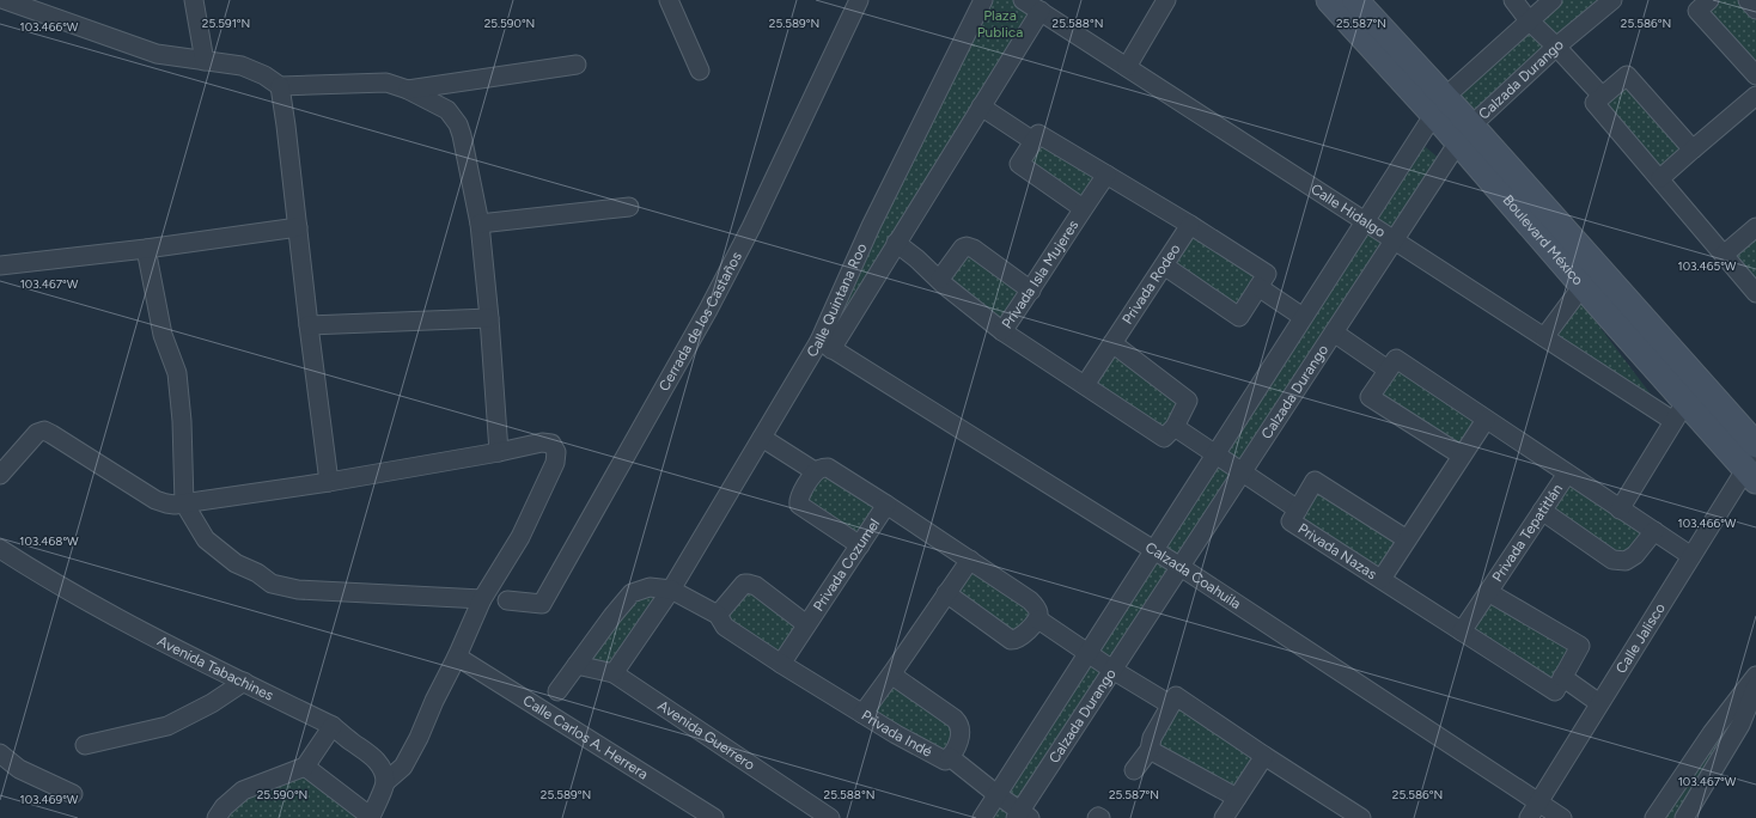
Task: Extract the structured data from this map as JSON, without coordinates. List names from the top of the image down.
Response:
{
  "streets": {
    "main road": ["Boulevard México"],
    "street": [
      "Calzada Durango",
      "Calle Hidalgo",
      "Privada Isla Mujeres",
      "Privada Rodeo",
      "Calle Quintana Roo",
      "Cerrada de los Castaños",
      "Privada Tepatitlán",
      "Privada Nazas",
      "Privada Cozumel",
      "Calzada Coahuila",
      "Calle Jalisco",
      "Avenida Tabachines",
      "Privada Indé",
      "Avenida Guerrero",
      "Calle Carlos A. Herrera"
    ]
  },
  "crossings": [
    ["Calzada Durango", "Calle Hidalgo"],
    ["Calzada Durango", "Boulevard México"],
    ["Calzada Durango", "Privada Nazas"],
    ["Calzada Durango", "Calzada Coahuila"],
    ["Calzada Durango", "Privada Indé"],
    ["Calle Hidalgo", "Boulevard México"],
    ["Calle Hidalgo", "Calle Quintana Roo"],
    ["Boulevard México", "Calle Jalisco"],
    ["Privada Isla Mujeres", "Calle Quintana Roo"],
    ["Calle Quintana Roo", "Calzada Coahuila"],
    ["Calle Quintana Roo", "Avenida Guerrero"],
    ["Calzada Coahuila", "Calle Jalisco"]
  ],
  "parks": ["Plaza Publica"],
  "coordinates": [
    "25.591°N",
    "25.590°N",
    "25.589°N",
    "25.588°N",
    "25.587°N",
    "25.586°N",
    "103.466°W",
    "103.465°W",
    "103.467°W",
    "103.468°W",
    "103.469°W"
  ]
}
